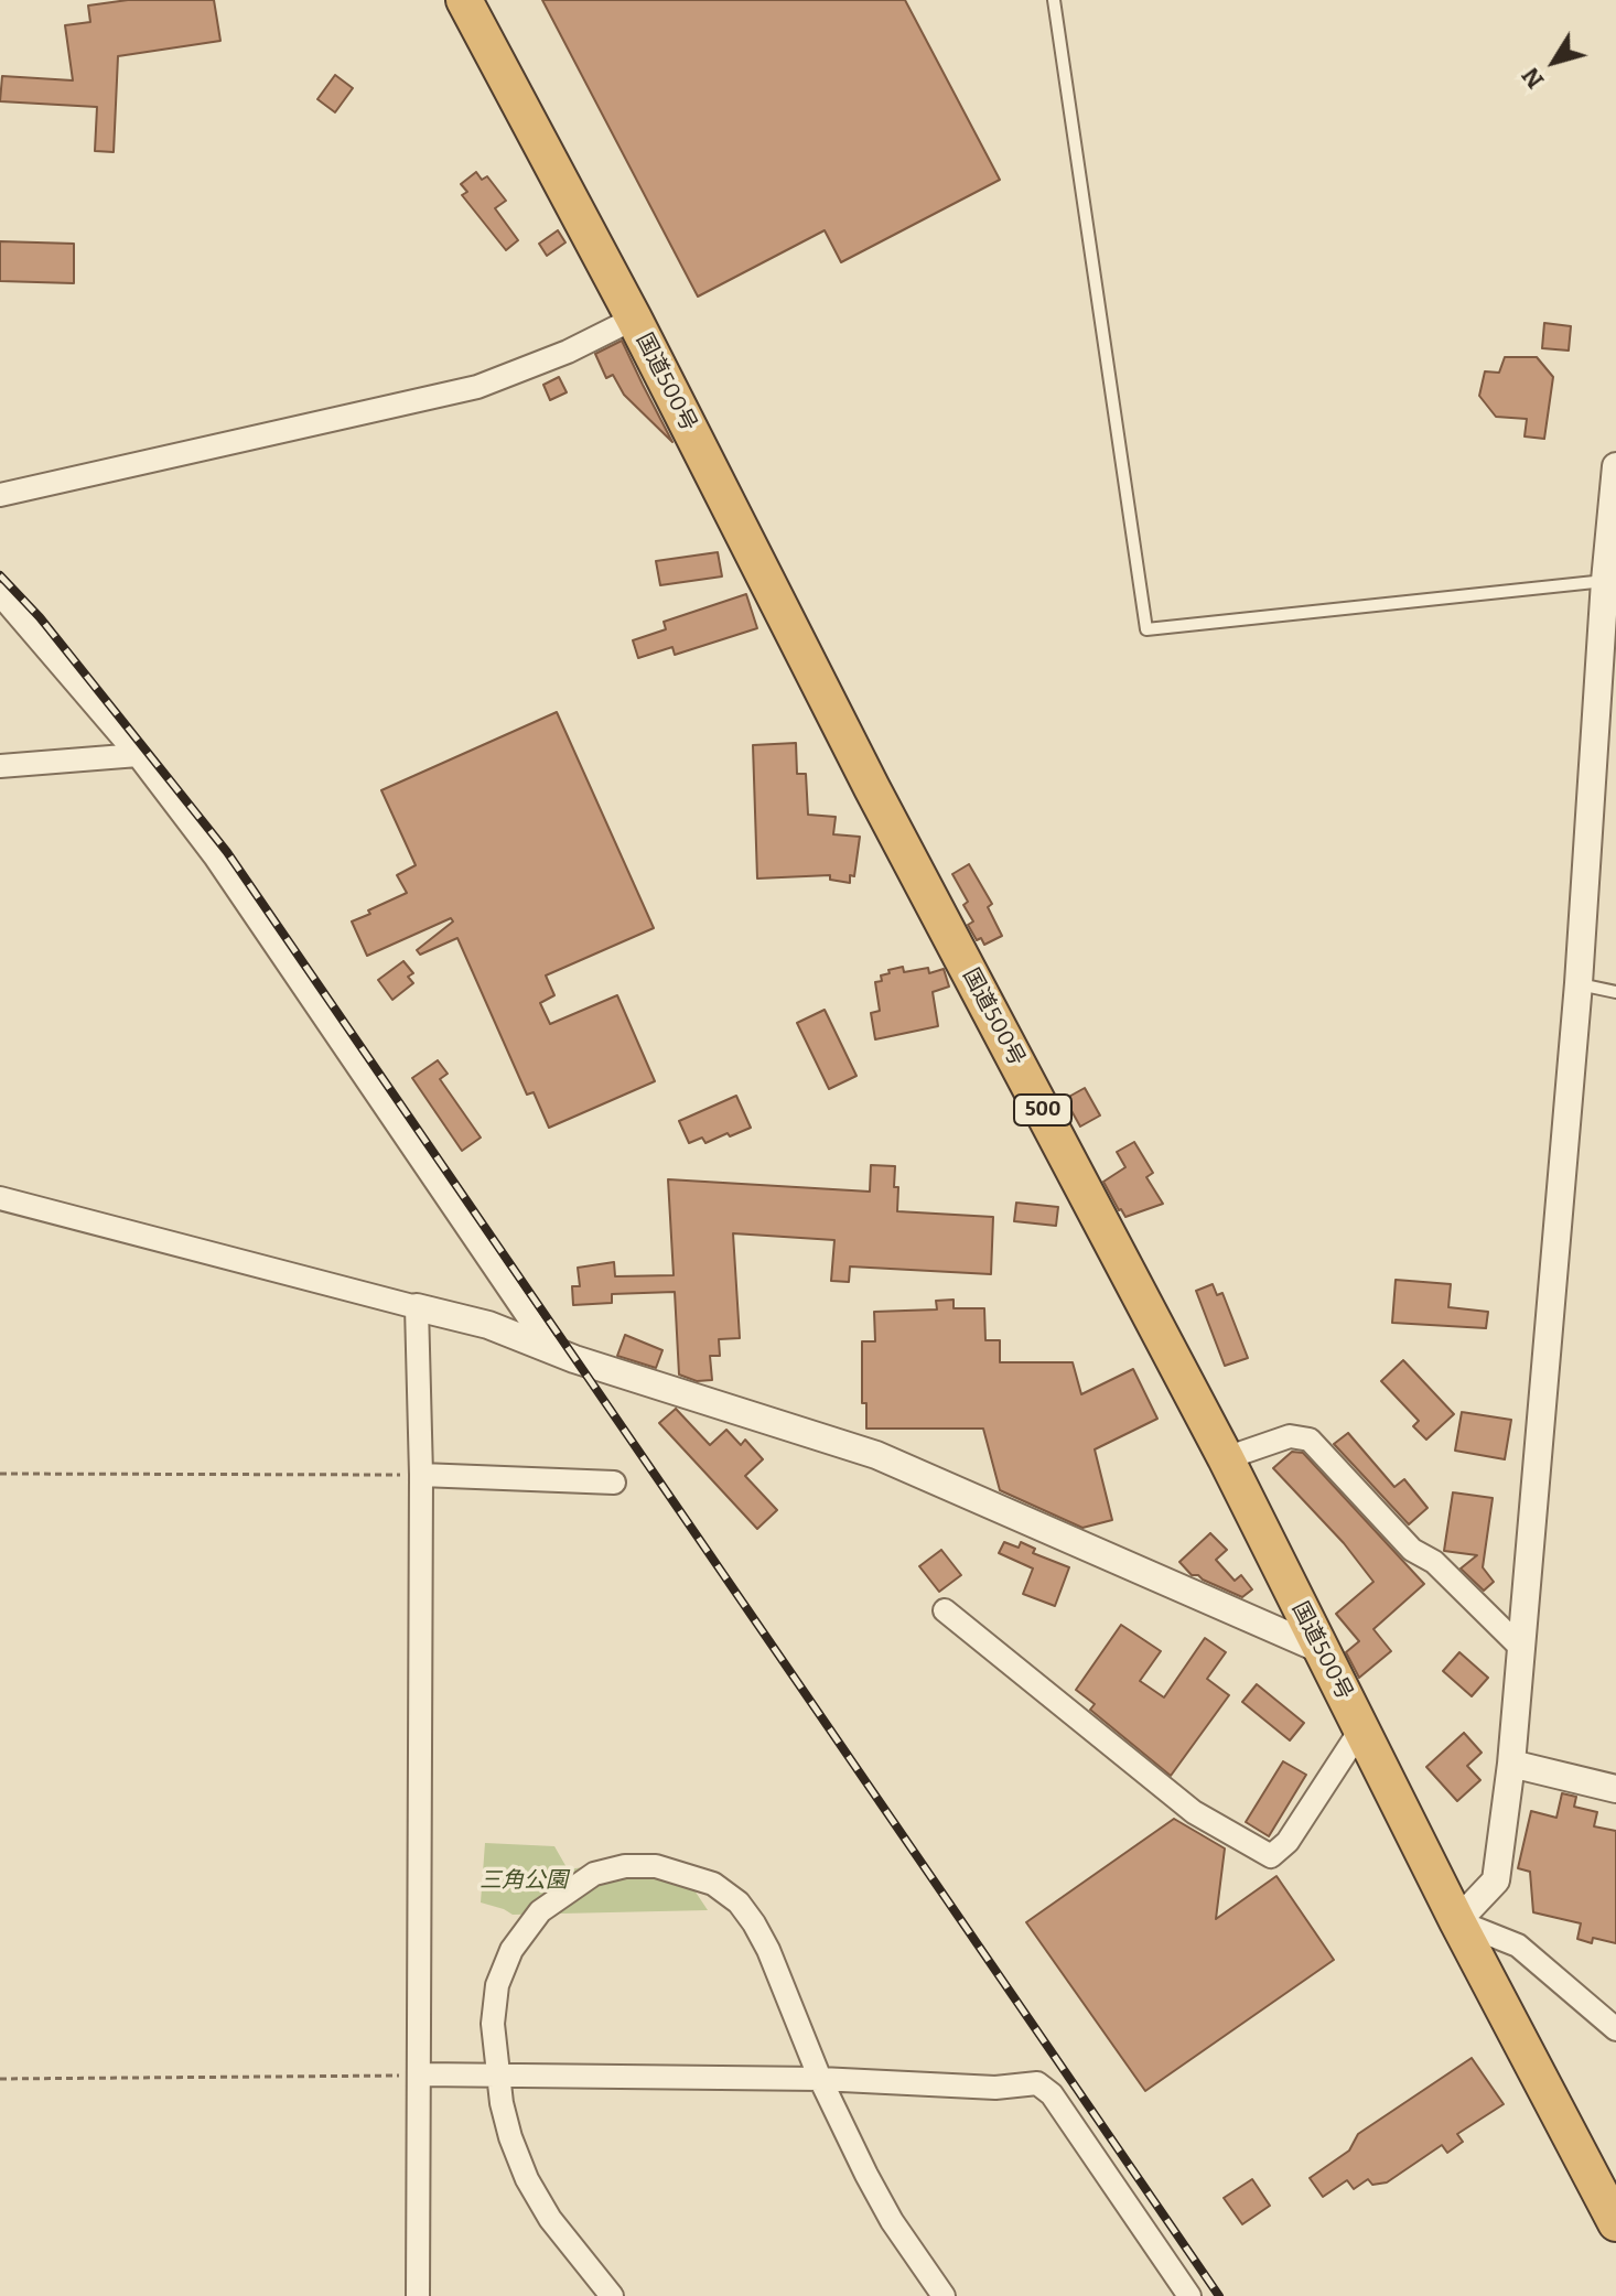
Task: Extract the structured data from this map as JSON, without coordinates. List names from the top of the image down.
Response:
{
  "streets": {
    "highway": ["国道500号", "500"]
  },
  "parks": ["三角公園"],
  "north": "bottom left"
}
